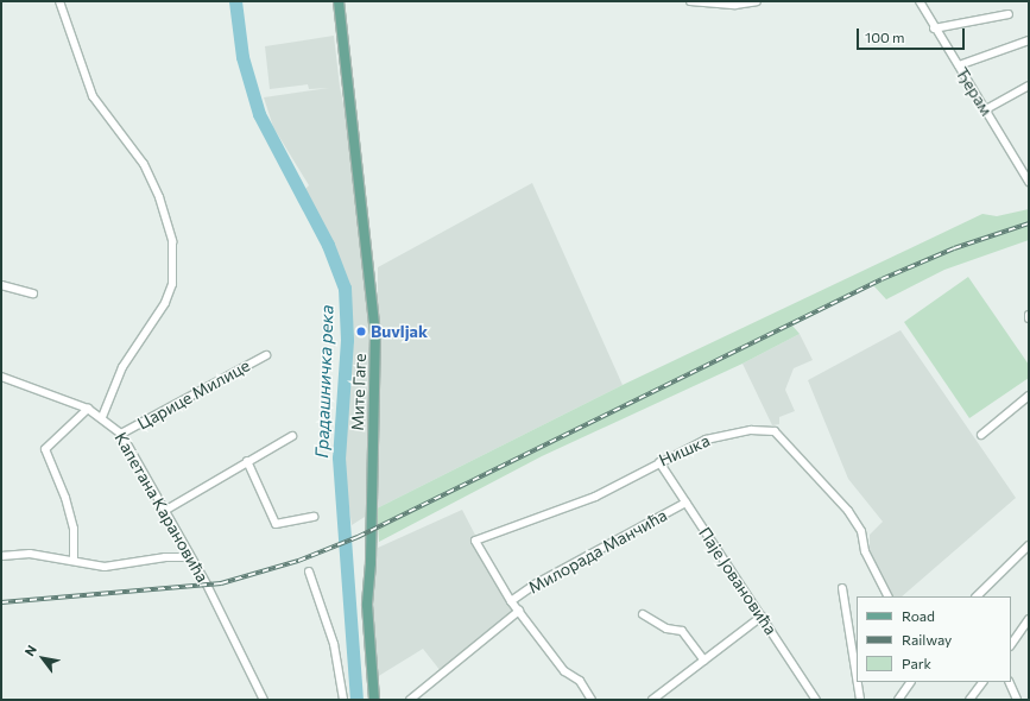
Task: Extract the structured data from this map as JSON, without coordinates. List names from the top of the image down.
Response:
{
  "streets": {
    "main road": ["Мите Гаге"],
    "street": [
      "Ђерам",
      "Царице Милице",
      "Нишка",
      "Капетана Карановића",
      "Милорада Манчића",
      "Паје Јовановића"
    ]
  },
  "crossings": [
    ["Царице Милице", "Капетана Карановића"],
    ["Нишка", "Милорада Манчића"],
    ["Нишка", "Паје Јовановића"],
    ["Милорада Манчића", "Паје Јовановића"]
  ],
  "water": ["Градашничка река"],
  "places": ["Buvljak"],
  "legend": ["Road", "Railway", "Park"],
  "scale_bar": "100 m",
  "north": "top left"
}
